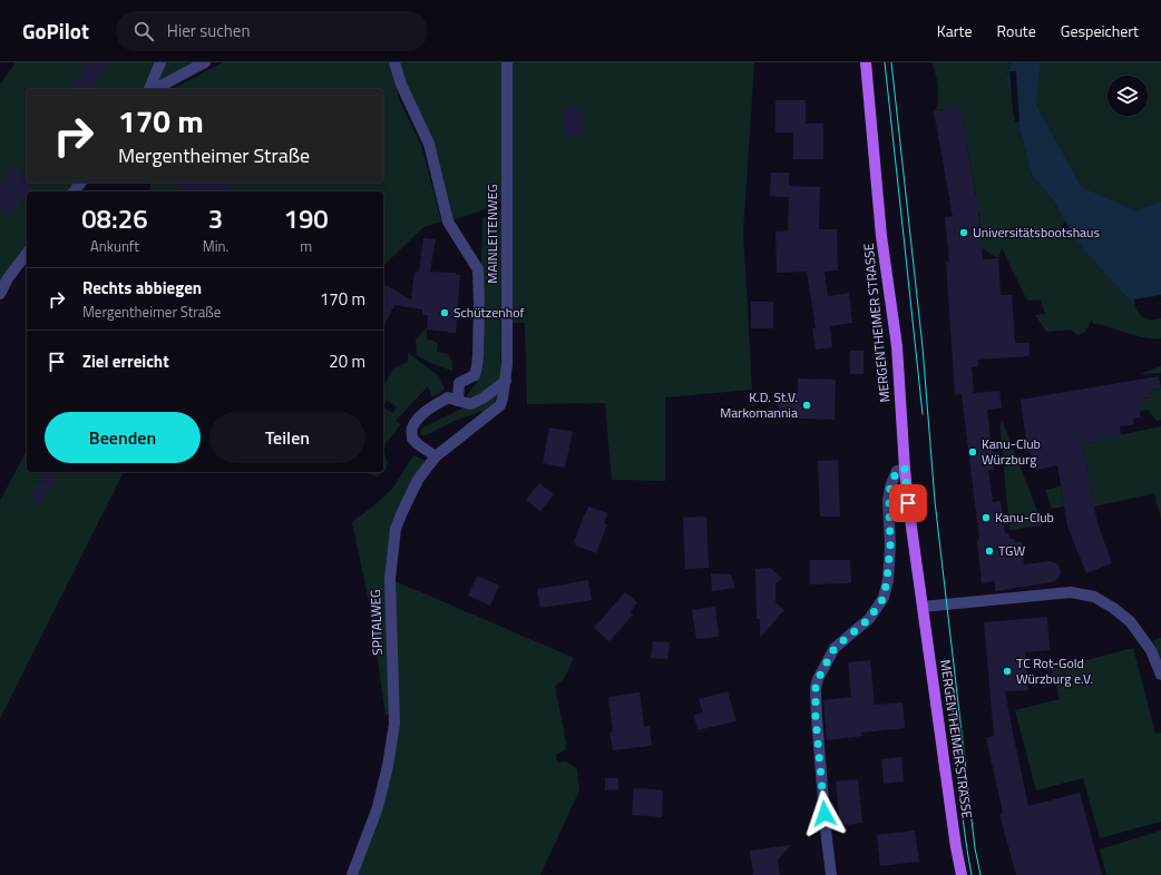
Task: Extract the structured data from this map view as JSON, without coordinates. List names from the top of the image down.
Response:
{
  "streets": {
    "main road": ["MERGENTHEIMER STRASSE"],
    "street": ["MAINLEITENWEG", "SPITALWEG"]
  },
  "crossings": [
    ["MAINLEITENWEG", "SPITALWEG"]
  ],
  "places": [
    "Universitätsbootshaus",
    "Schützenhof",
    "K.D. St.V. Markomannia",
    "Kanu-Club Würzburg",
    "Kanu-Club",
    "TGW",
    "TC Rot-Gold Würzburg e.V."
  ],
  "page": {
    "header": "GoPilot",
    "search": "Hier suchen",
    "nav": ["Karte", "Route", "Gespeichert"],
    "turn": ["170 m", "Mergentheimer Straße"],
    "eta": [
      "08:26",
      "Ankunft",
      "3",
      "Min.",
      "190",
      "m"
    ],
    "list": [
      {
        "name": "Rechts abbiegen",
        "note": "Mergentheimer Straße",
        "value": "170 m"
      },
      {
        "name": "Ziel erreicht",
        "value": "20 m"
      }
    ],
    "buttons": ["Beenden", "Teilen"]
  }
}
